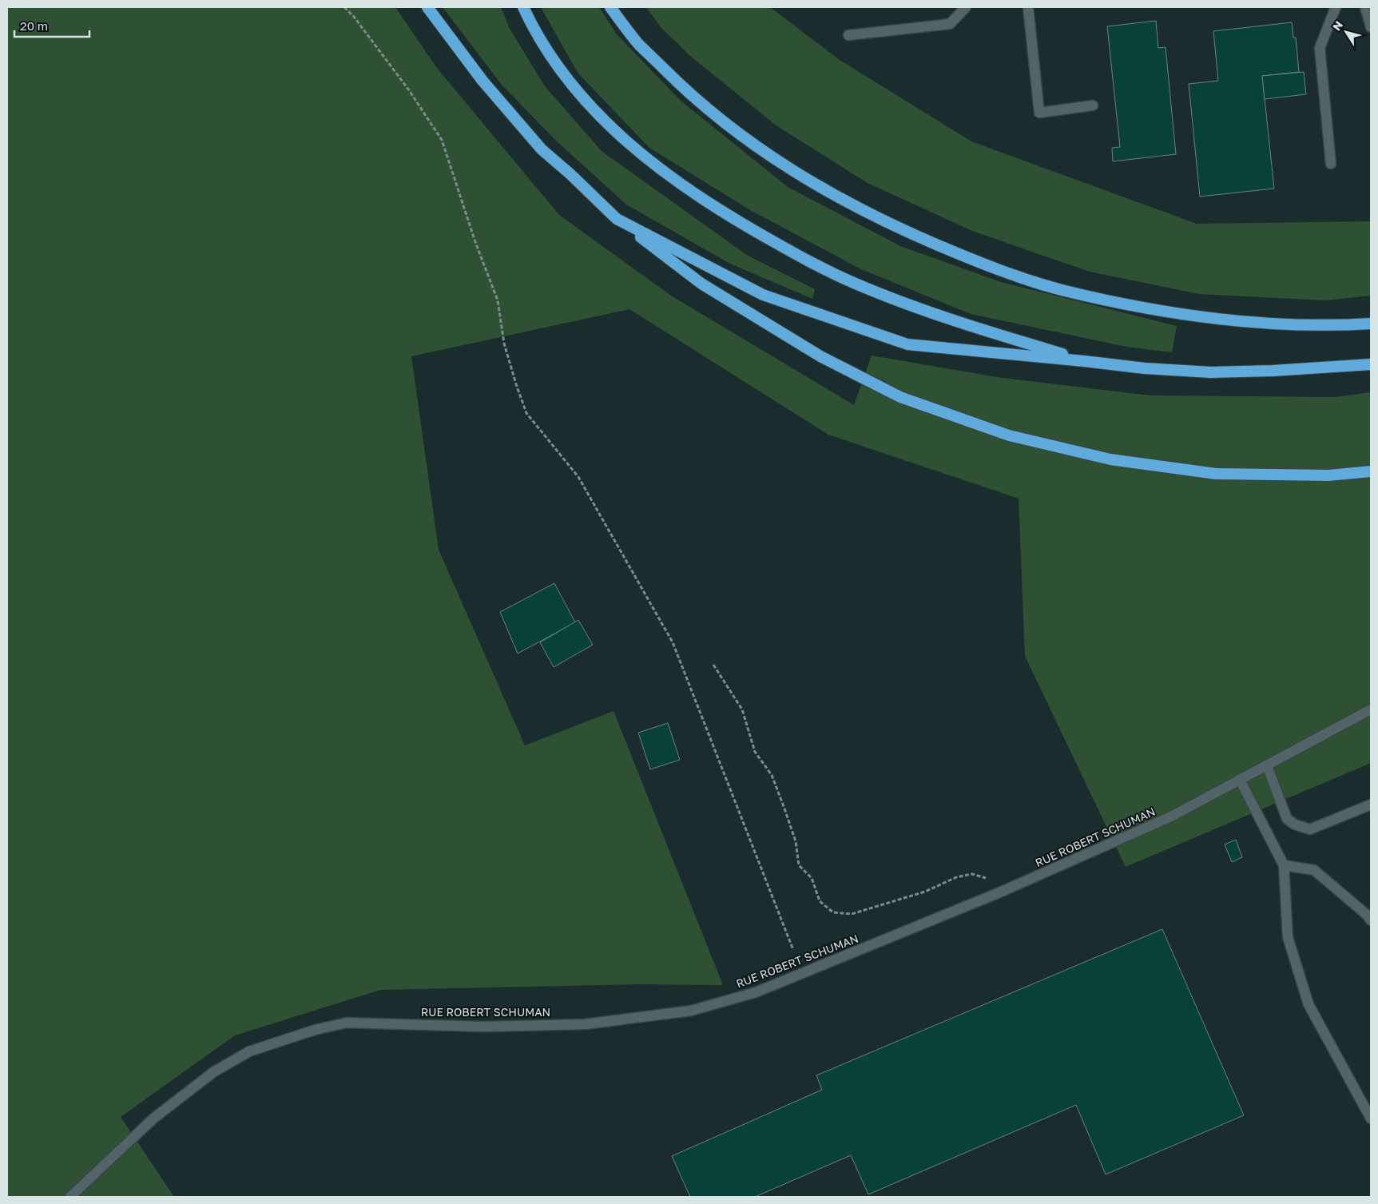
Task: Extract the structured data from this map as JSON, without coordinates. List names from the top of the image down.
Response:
{
  "streets": {
    "street": ["RUE ROBERT SCHUMAN"]
  },
  "scale_bar": "20 m",
  "north": "top left"
}
